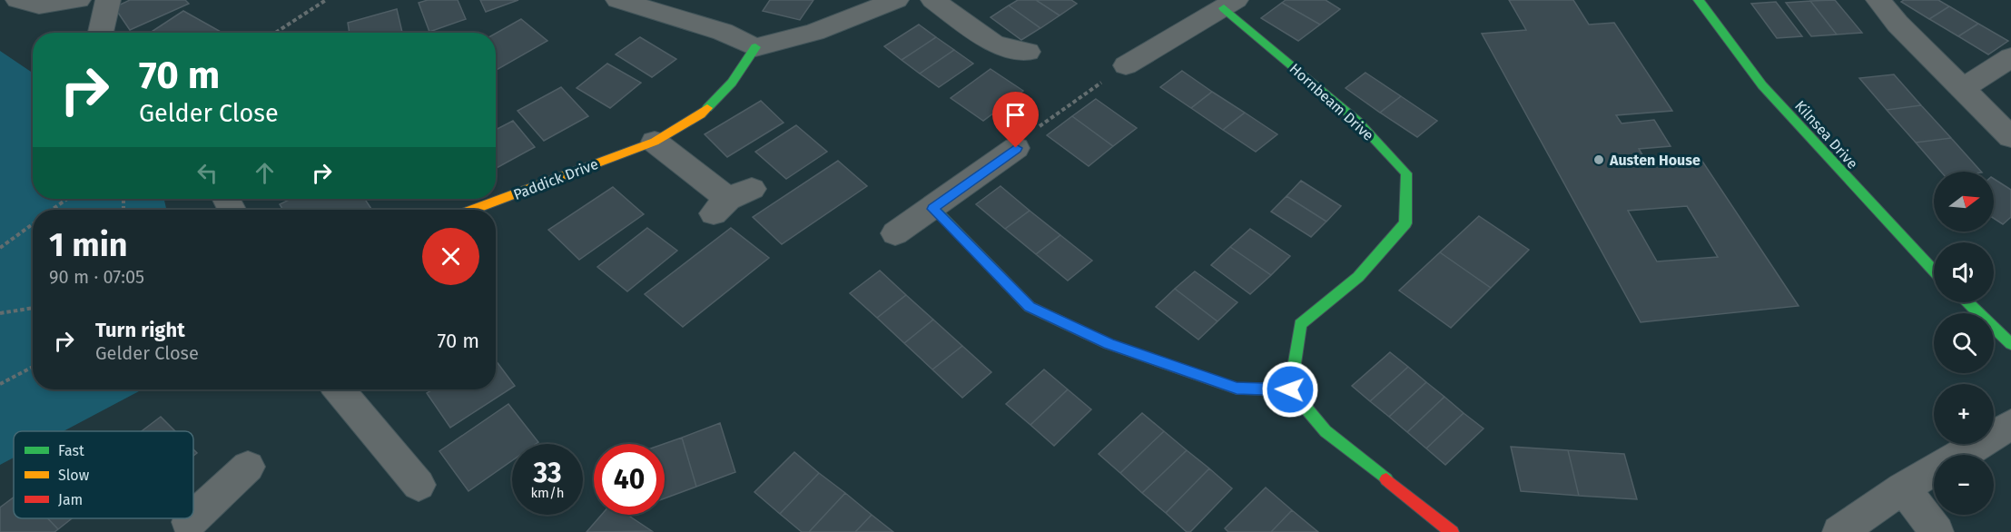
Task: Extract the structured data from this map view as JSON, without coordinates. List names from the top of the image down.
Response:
{
  "streets": {
    "street": ["Hornbeam Drive", "Kilnsea Drive", "Paddick Drive"]
  },
  "places": ["Austen House"],
  "legend": ["Fast", "Slow", "Jam"],
  "north": "right",
  "page": {
    "turn": ["70 m", "Gelder Close"],
    "map_buttons": ["+", "−"],
    "heading": ["1 min", "90 m · 07:05"],
    "list": [
      {
        "name": "Turn right",
        "note": "Gelder Close",
        "value": "70 m"
      }
    ],
    "speed": "33 km/h",
    "limit": "40"
  }
}
